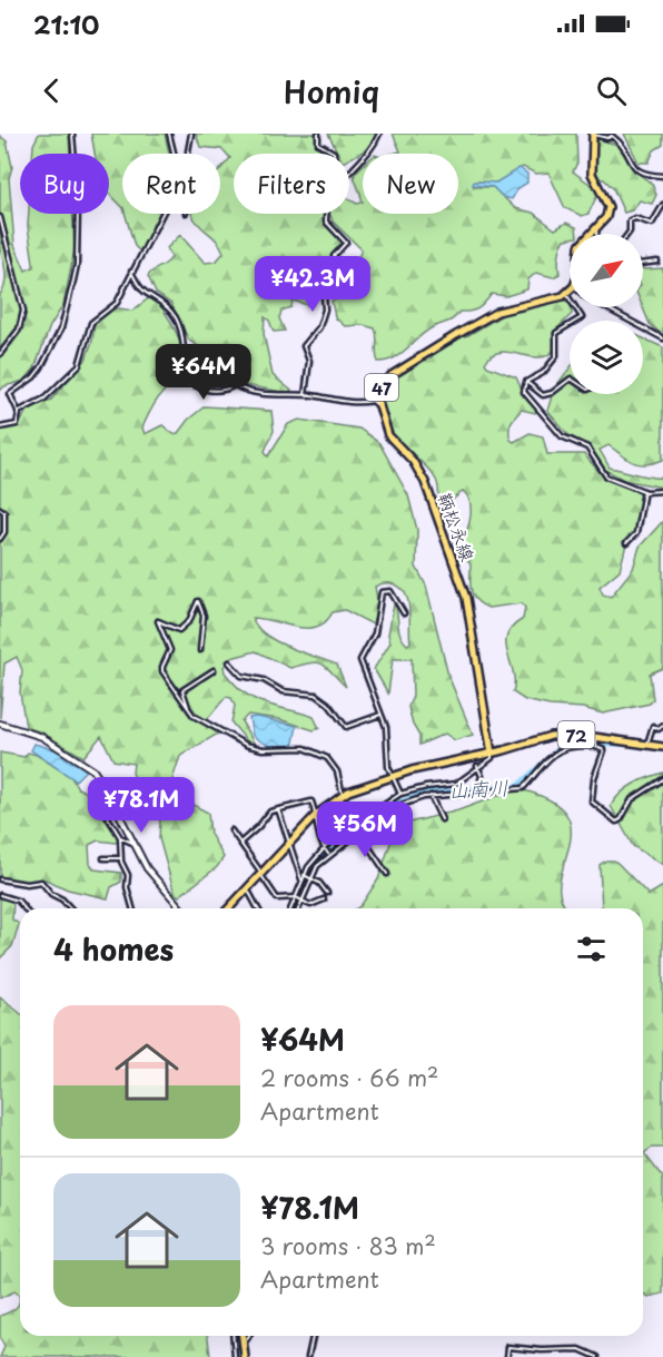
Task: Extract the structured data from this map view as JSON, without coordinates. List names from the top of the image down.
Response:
{
  "streets": {
    "main road": ["47", "鞆松永線", "72"]
  },
  "crossings": [
    ["47", "鞆松永線"],
    ["鞆松永線", "72"]
  ],
  "water": ["山南川"],
  "north": "top right",
  "page": {
    "status": "21:10",
    "header": "Homiq",
    "chip": [
      "Buy",
      "Rent",
      "Filters",
      "New"
    ],
    "price": [
      "¥42.3M",
      "¥64M",
      "¥78.1M",
      "¥56M"
    ],
    "heading": "4 homes",
    "list": [
      {
        "name": "¥64M",
        "note": "2 rooms · 66 m² · Apartment"
      },
      {
        "name": "¥78.1M",
        "note": "3 rooms · 83 m² · Apartment"
      }
    ]
  }
}
